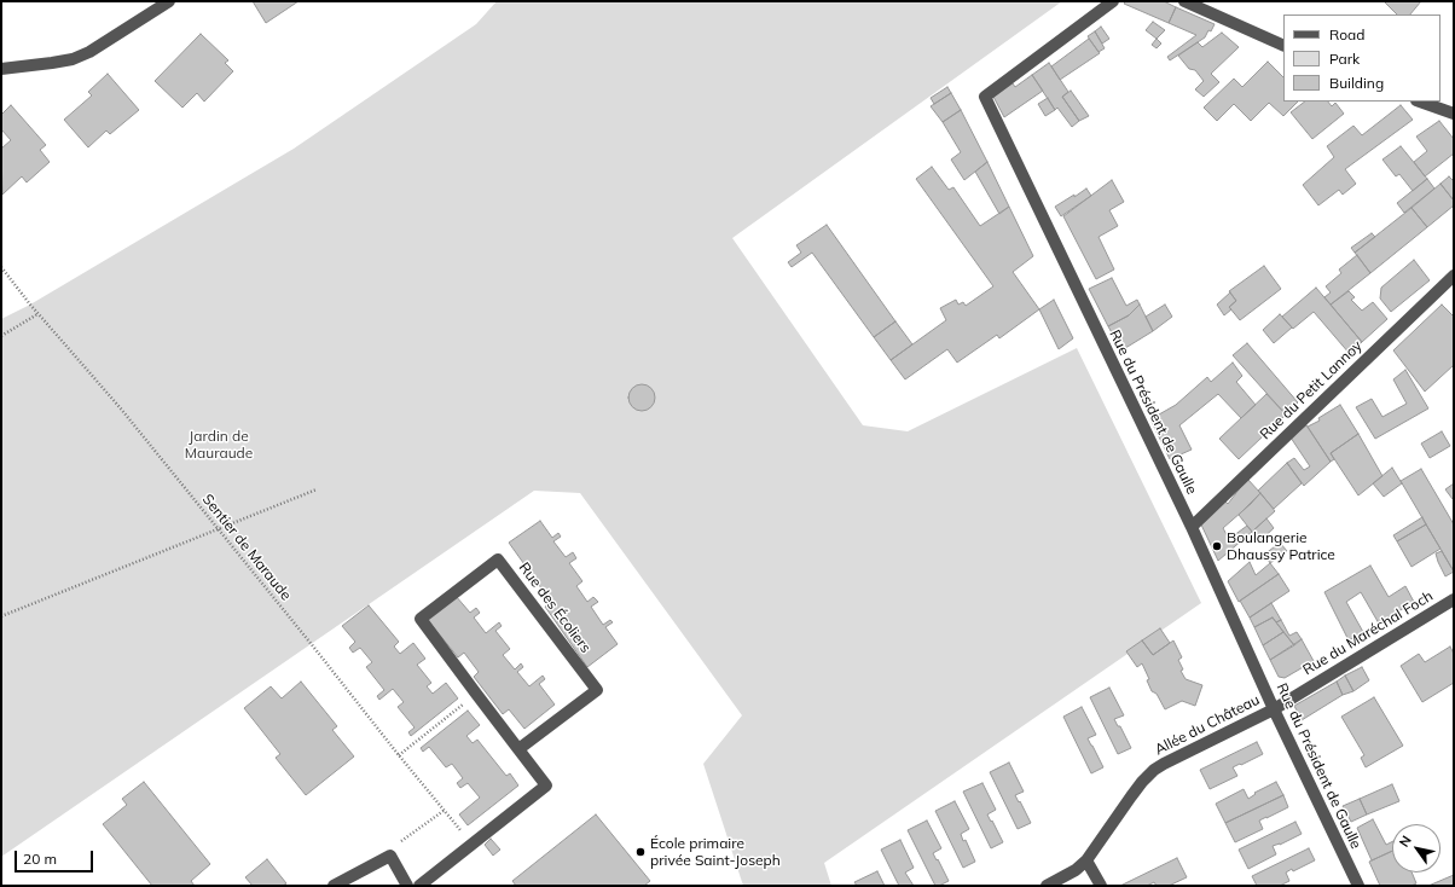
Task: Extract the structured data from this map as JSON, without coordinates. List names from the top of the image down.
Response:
{
  "streets": {
    "street": [
      "Rue du Petit Lannoy",
      "Rue du Président de Gaulle",
      "Rue des Écoliers",
      "Rue du Maréchal Foch",
      "Allée du Château"
    ],
    "path": ["Sentier de Maraude"]
  },
  "crossings": [
    ["Rue du Petit Lannoy", "Rue du Président de Gaulle"],
    ["Rue du Président de Gaulle", "Rue du Maréchal Foch"],
    ["Rue du Président de Gaulle", "Allée du Château"],
    ["Sentier de Maraude", "Rue des Écoliers"],
    ["Rue du Maréchal Foch", "Allée du Château"]
  ],
  "parks": ["Jardin de Mauraude"],
  "places": ["Boulangerie Dhaussy Patrice", "École primaire privée Saint-Joseph"],
  "legend": ["Road", "Park", "Building"],
  "scale_bar": "20 m",
  "north": "top left"
}
